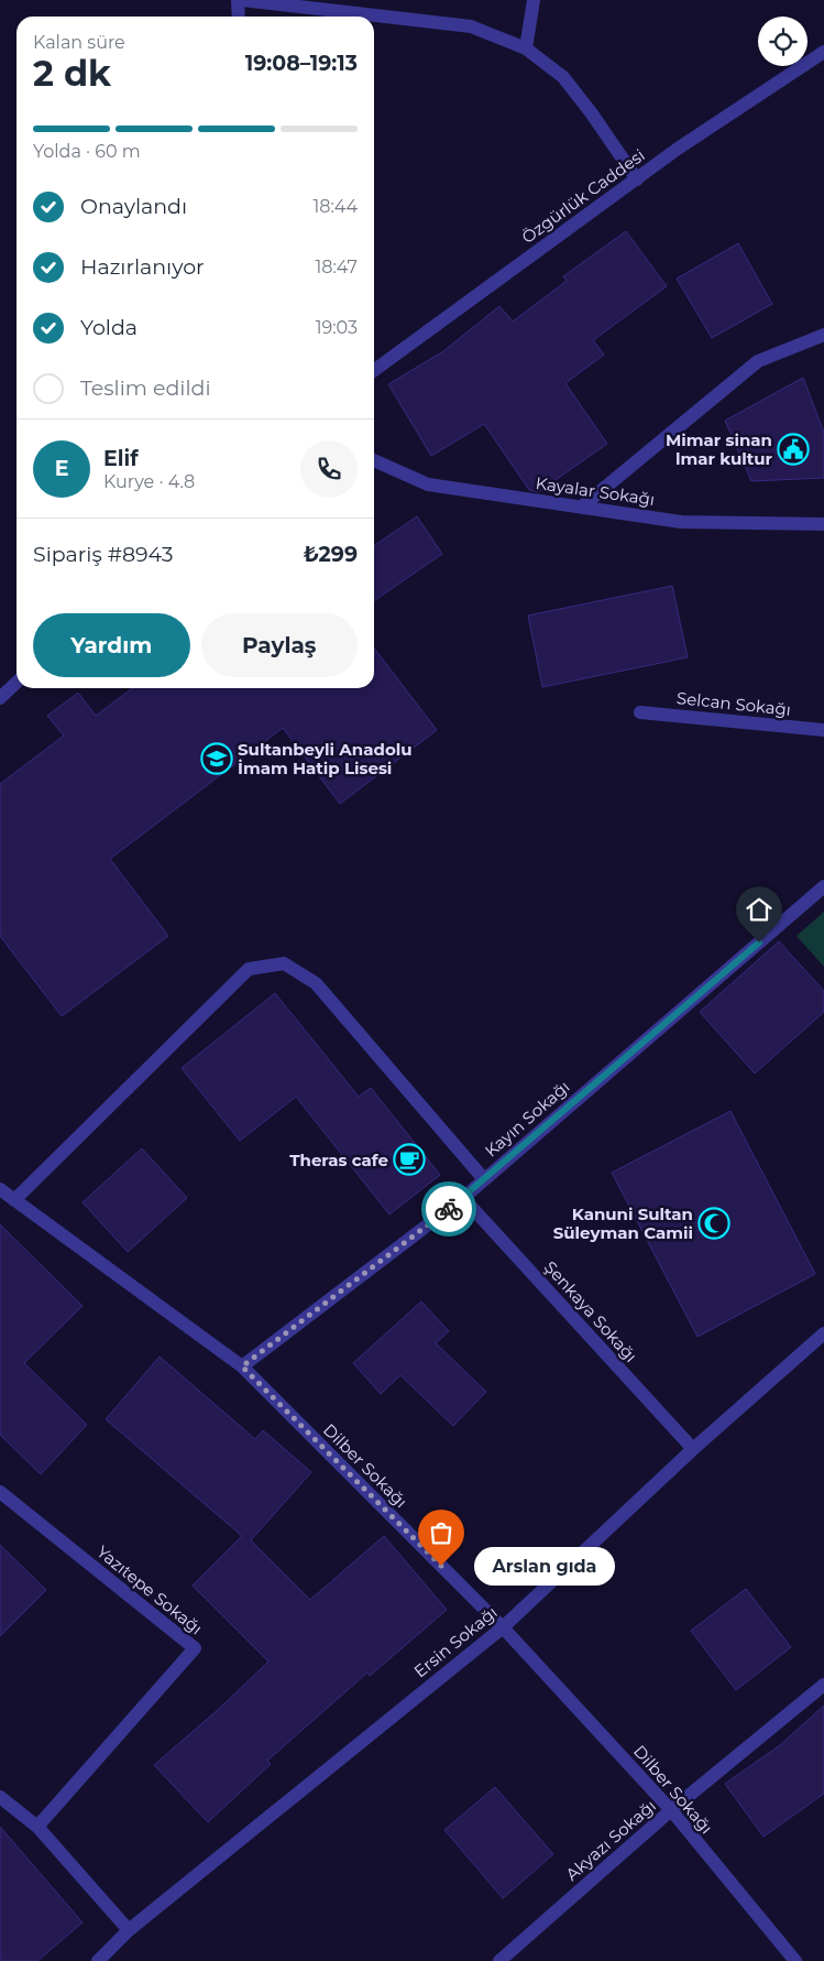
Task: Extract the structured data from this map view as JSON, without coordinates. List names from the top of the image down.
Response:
{
  "streets": {
    "street": [
      "Özgürlük Caddesi",
      "Kayalar Sokağı",
      "Selcan Sokağı",
      "Kayın Sokağı",
      "Şenkaya Sokağı",
      "Dilber Sokağı",
      "Yazıtepe Sokağı",
      "Ersin Sokağı",
      "Akyazı Sokağı"
    ]
  },
  "crossings": [
    ["Kayın Sokağı", "Şenkaya Sokağı"],
    ["Kayın Sokağı", "Dilber Sokağı"],
    ["Şenkaya Sokağı", "Ersin Sokağı"],
    ["Dilber Sokağı", "Ersin Sokağı"],
    ["Dilber Sokağı", "Akyazı Sokağı"]
  ],
  "places": {
    "public building": ["Mimar sinan lmar kultur"],
    "school or university": ["Sultanbeyli Anadolu İmam Hatip Lisesi"],
    "cafe": ["Theras cafe"],
    "mosque": ["Kanuni Sultan Süleyman Camii"],
    "other": ["Arslan gıda"]
  },
  "page": {
    "heading": ["2 dk", "Kalan süre", "19:08–19:13"],
    "panel": [
      "Elif",
      "Kurye · 4.8",
      "Sipariş #8943",
      "₺299"
    ],
    "bar": "Yolda · 60 m",
    "list": [
      ["Onaylandı", "18:44"],
      ["Hazırlanıyor", "18:47"],
      ["Yolda", "19:03"],
      "Teslim edildi"
    ],
    "round": "E",
    "buttons": ["Yardım", "Paylaş"],
    "bubble": "Arslan gıda"
  }
}
